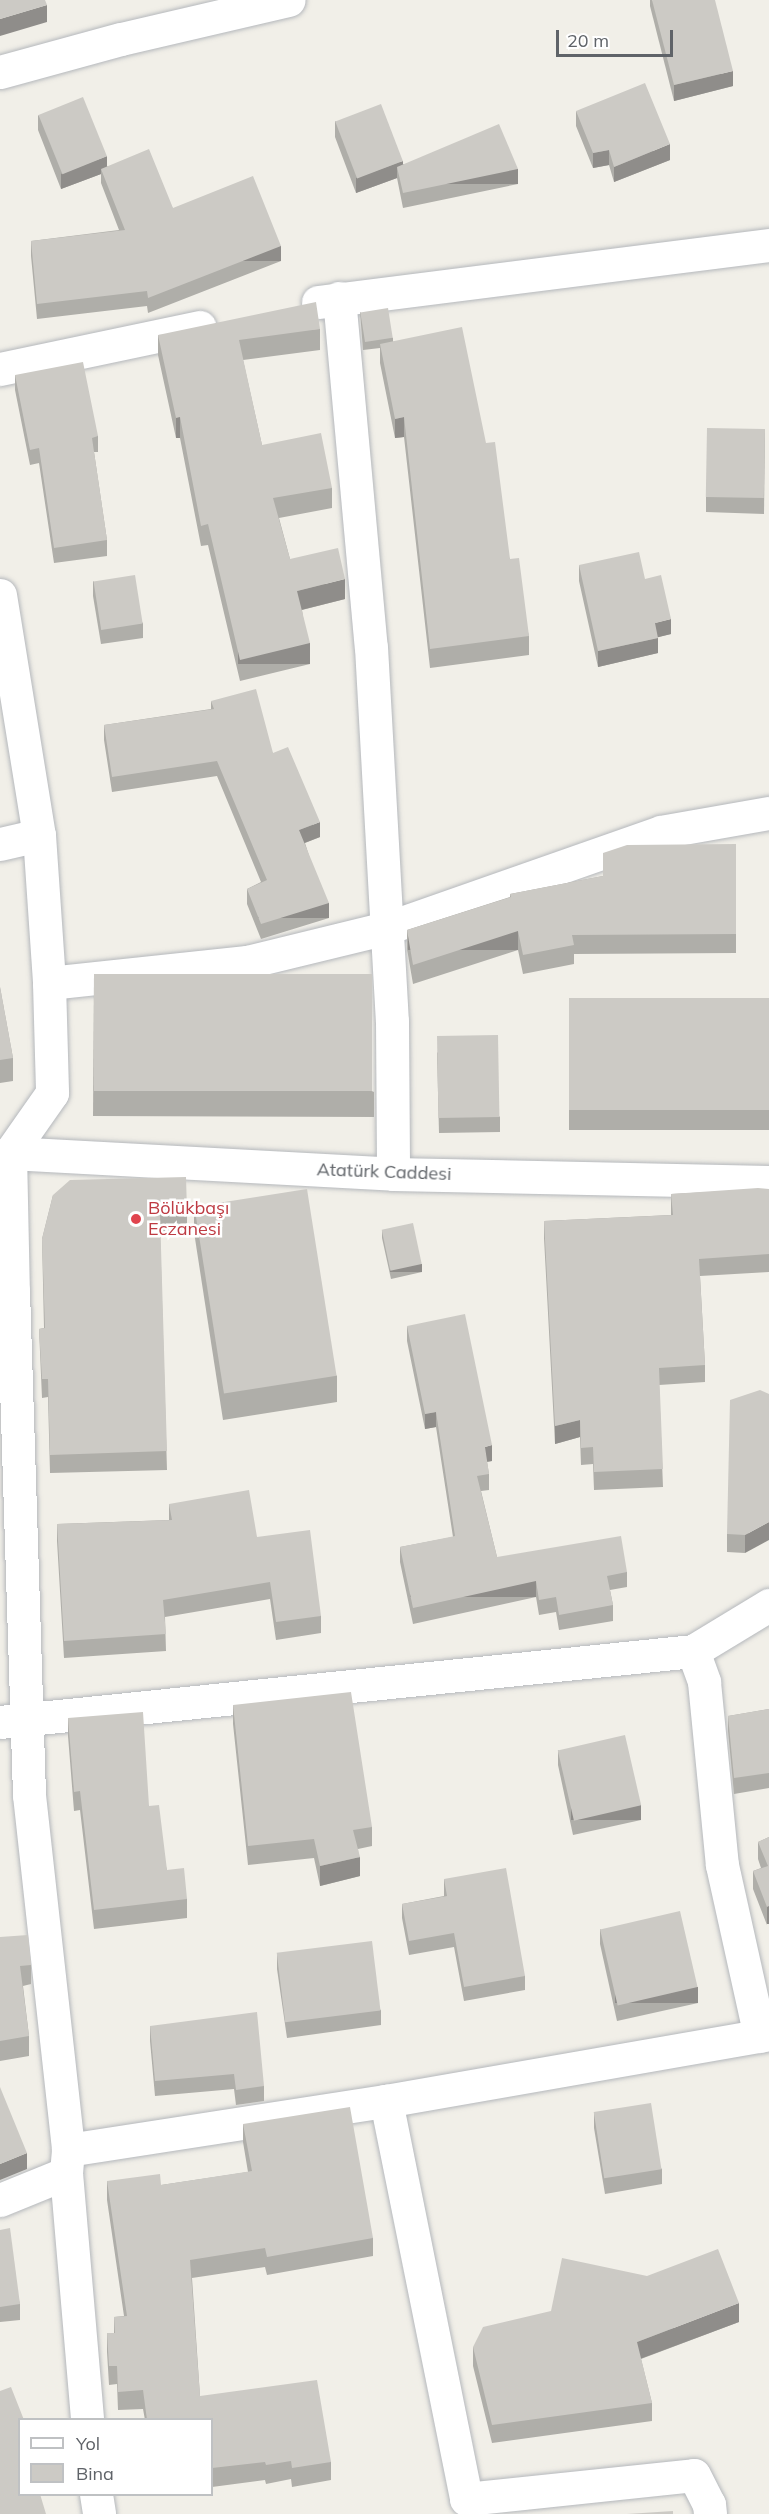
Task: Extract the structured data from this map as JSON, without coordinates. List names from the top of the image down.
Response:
{
  "streets": {
    "street": ["Atatürk Caddesi"]
  },
  "places": ["Bölükbaşı Eczanesi"],
  "legend": ["Yol", "Bina"],
  "scale_bar": "20 m"
}
